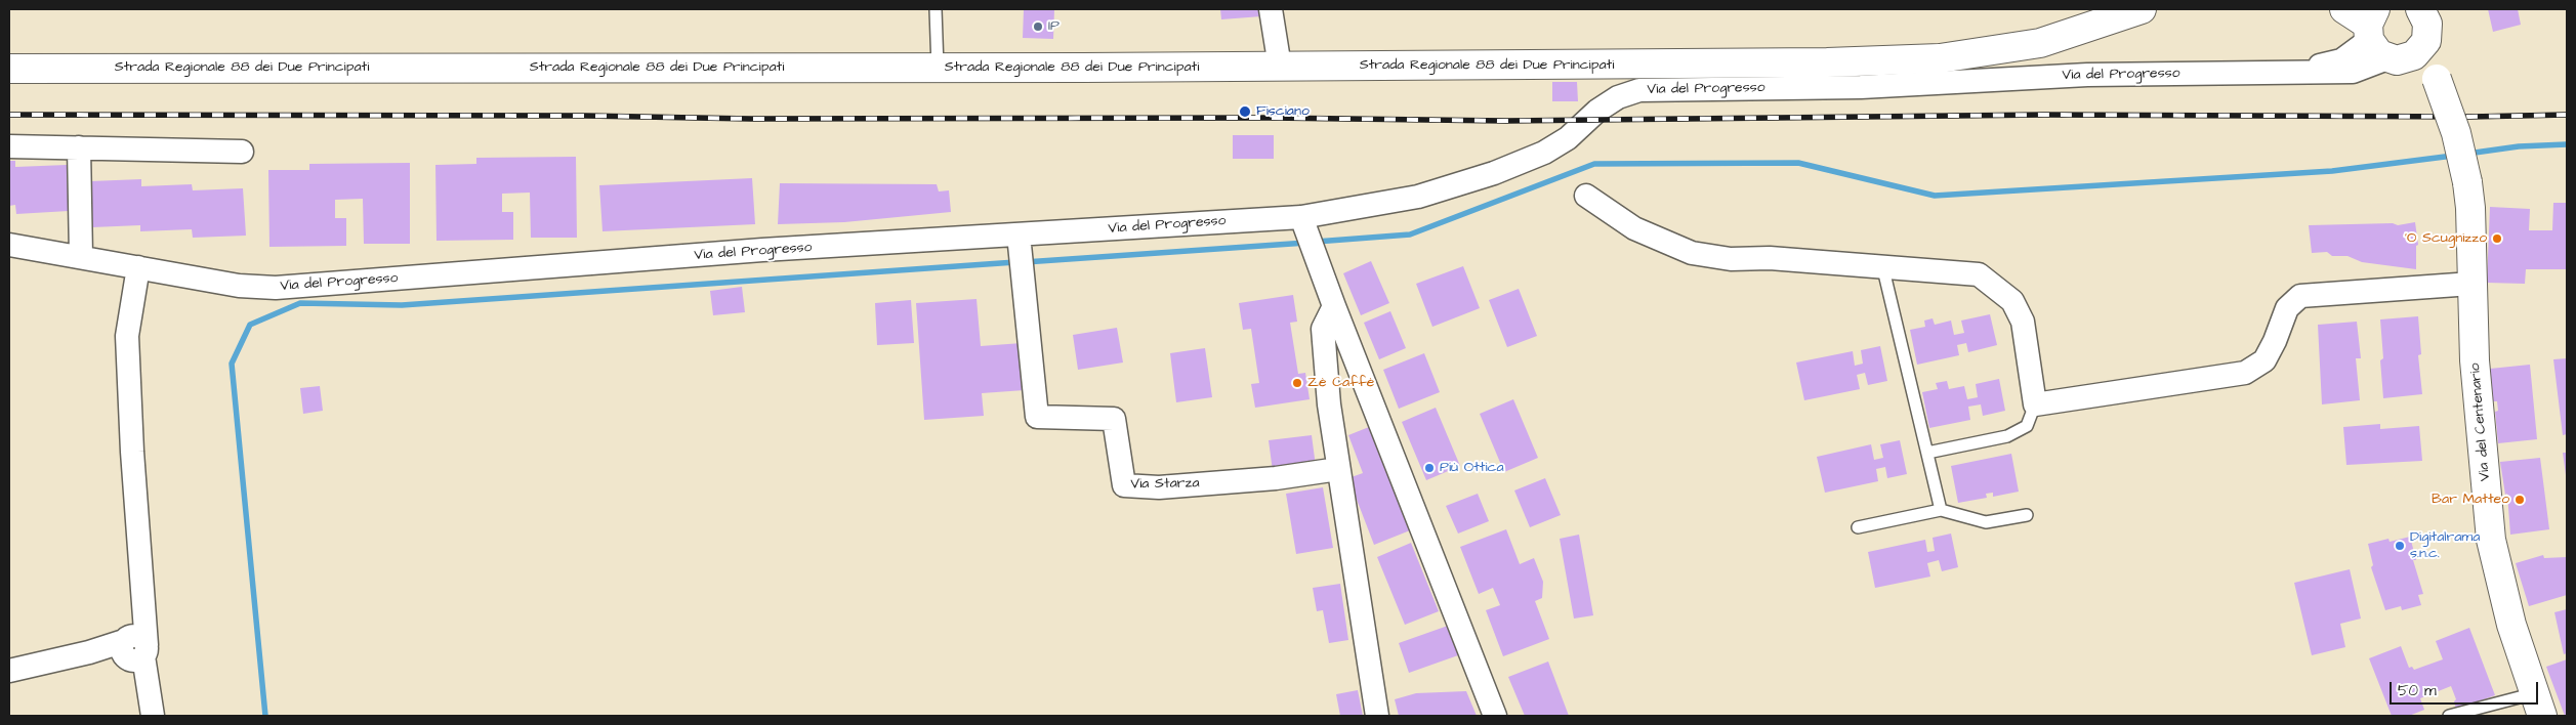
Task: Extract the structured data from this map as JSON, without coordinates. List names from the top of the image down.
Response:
{
  "streets": {
    "main road": ["Strada Regionale 88 dei Due Principati", "Via del Centenario"],
    "street": ["Via del Progresso", "Via Starza"]
  },
  "crossings": [
    ["Via del Progresso", "Via Starza"]
  ],
  "places": [
    "IP",
    "Fisciano",
    "'O Scugnizzo",
    "Zè Caffè",
    "Più Ottica",
    "Bar Matteo",
    "Digitalrama s.n.c."
  ],
  "scale_bar": "50 m"
}
